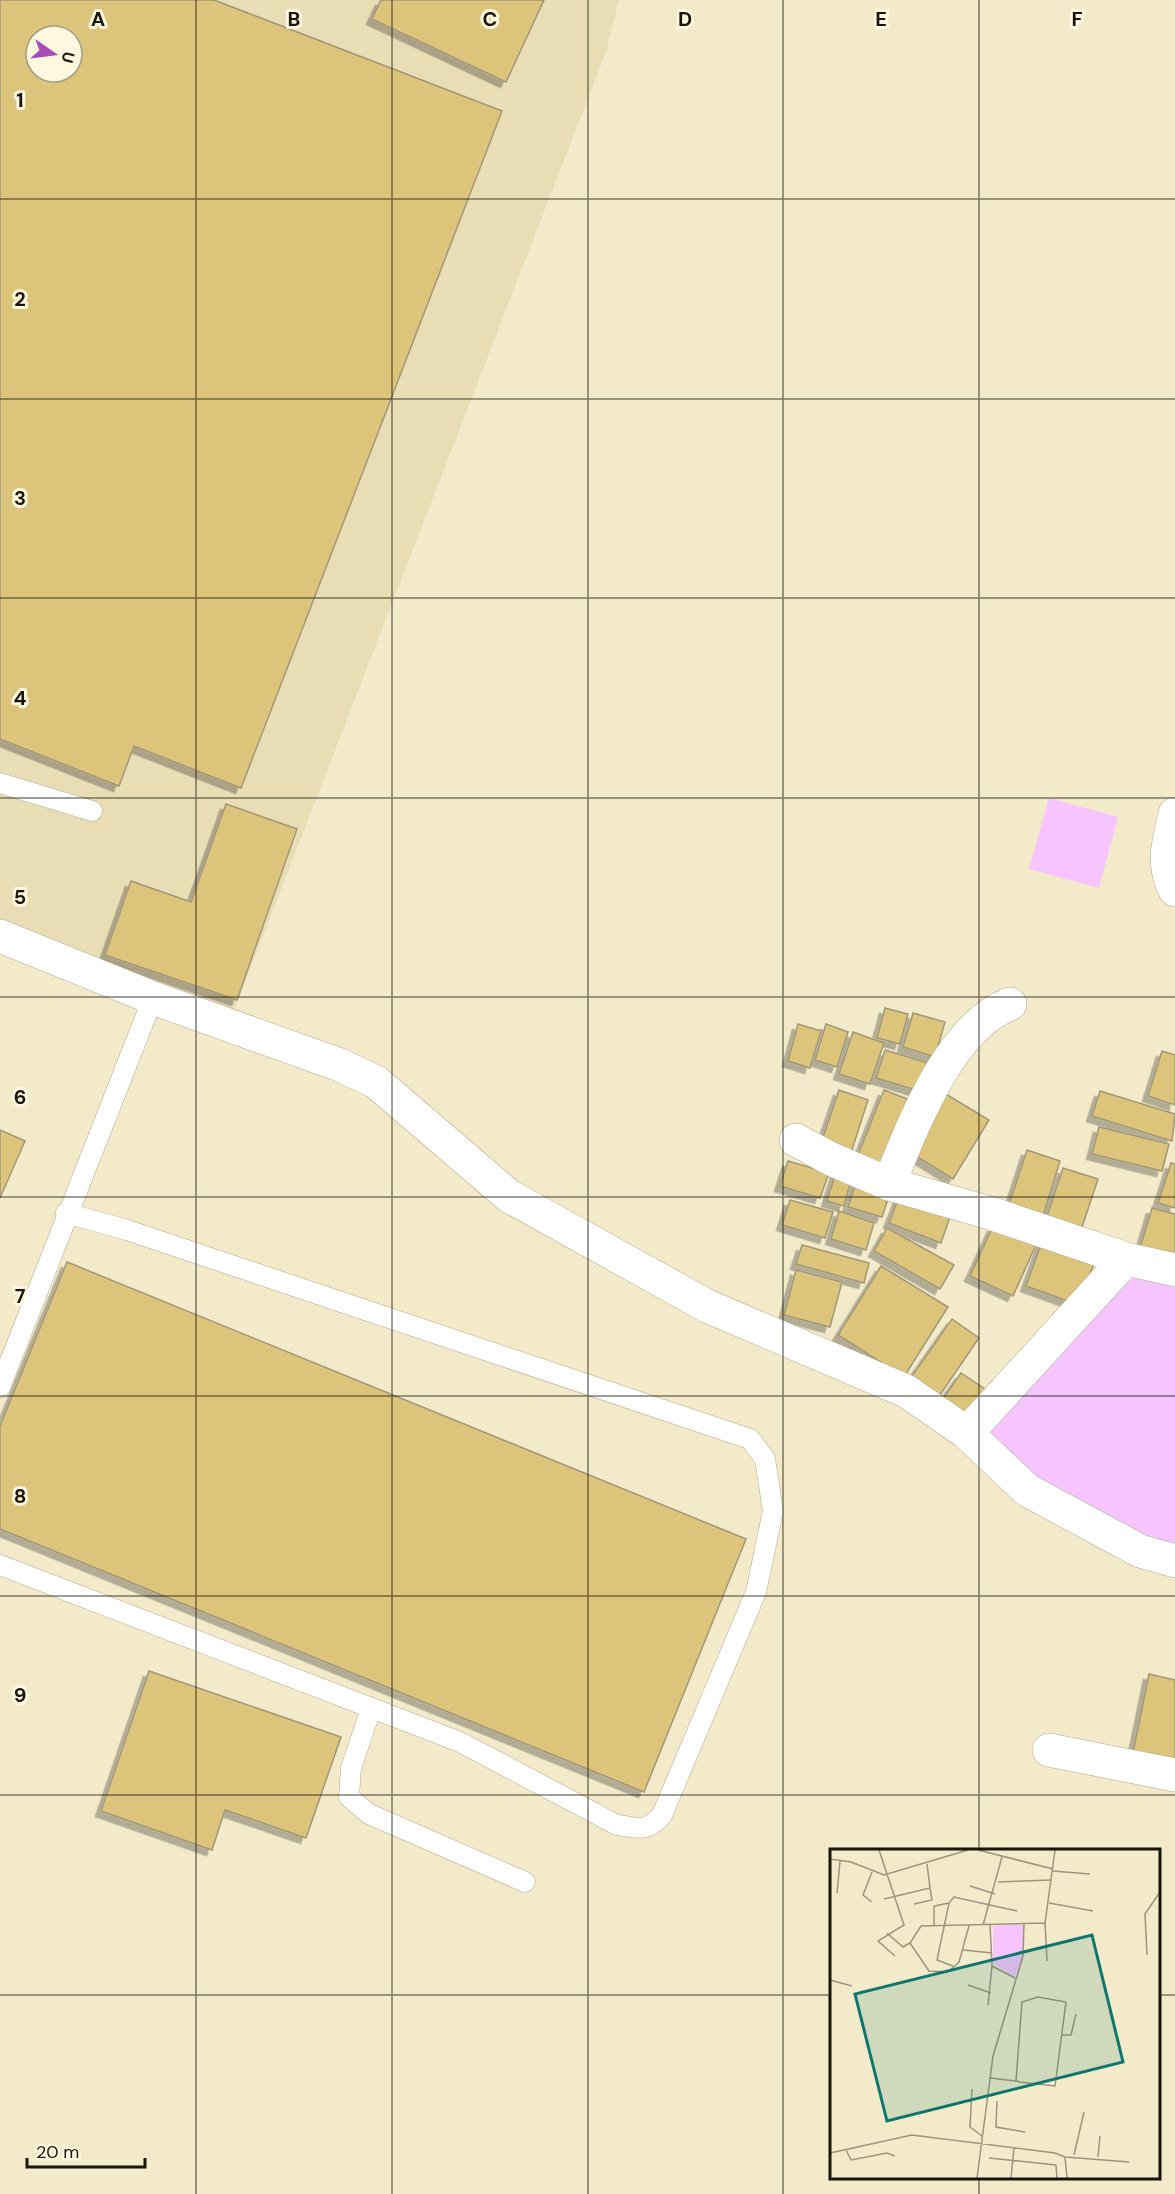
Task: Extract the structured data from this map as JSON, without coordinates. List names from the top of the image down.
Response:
{
  "scale_bar": "20 m",
  "north": "right",
  "grid": {
    "columns": [
      "A",
      "B",
      "C",
      "D",
      "E",
      "F"
    ],
    "rows": [
      "1",
      "2",
      "3",
      "4",
      "5",
      "6",
      "7",
      "8",
      "9"
    ]
  }
}
